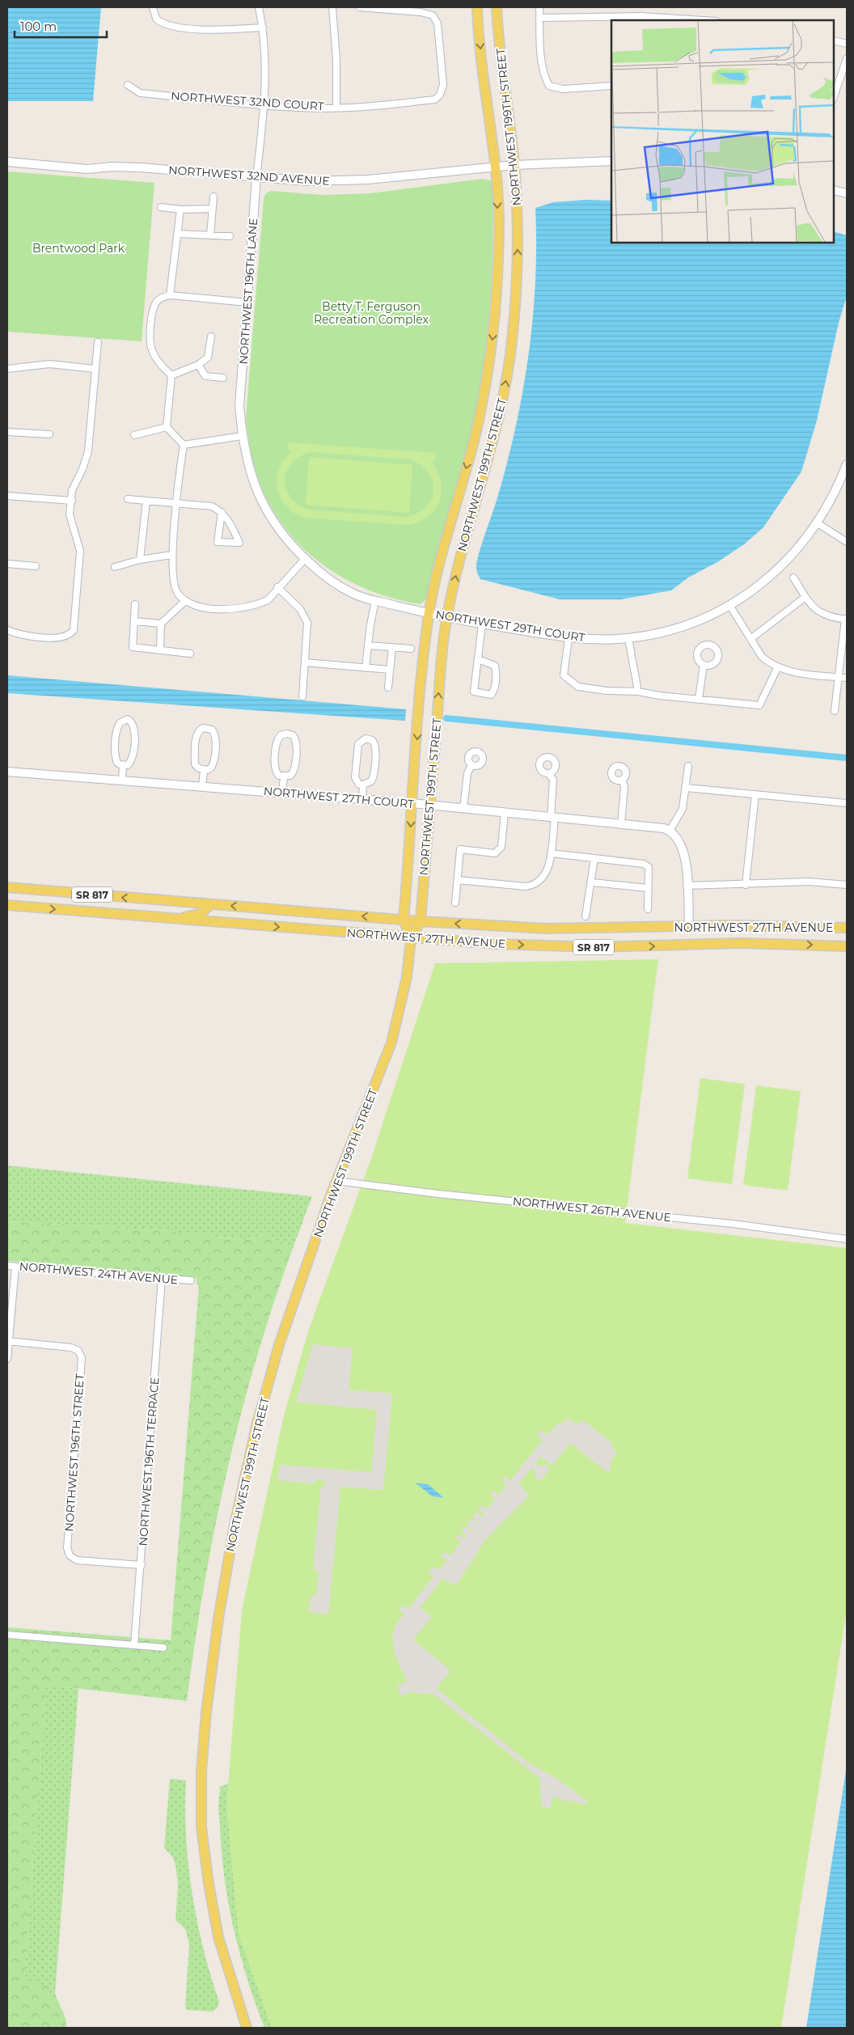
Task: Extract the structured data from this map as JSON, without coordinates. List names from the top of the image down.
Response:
{
  "streets": {
    "main road": ["NORTHWEST 199TH STREET", "SR 817", "NORTHWEST 27TH AVENUE"],
    "street": [
      "NORTHWEST 32ND COURT",
      "NORTHWEST 32ND AVENUE",
      "NORTHWEST 196TH LANE",
      "NORTHWEST 29TH COURT",
      "NORTHWEST 27TH COURT",
      "NORTHWEST 26TH AVENUE",
      "NORTHWEST 24TH AVENUE",
      "NORTHWEST 196TH STREET",
      "NORTHWEST 196TH TERRACE"
    ]
  },
  "crossings": [
    ["NORTHWEST 32ND COURT", "NORTHWEST 196TH LANE"],
    ["NORTHWEST 199TH STREET", "NORTHWEST 32ND AVENUE"],
    ["NORTHWEST 199TH STREET", "NORTHWEST 29TH COURT"],
    ["NORTHWEST 199TH STREET", "NORTHWEST 27TH COURT"],
    ["NORTHWEST 199TH STREET", "NORTHWEST 27TH AVENUE"],
    ["NORTHWEST 199TH STREET", "NORTHWEST 26TH AVENUE"],
    ["NORTHWEST 32ND AVENUE", "NORTHWEST 196TH LANE"],
    ["NORTHWEST 196TH LANE", "NORTHWEST 29TH COURT"],
    ["NORTHWEST 24TH AVENUE", "NORTHWEST 196TH TERRACE"],
    ["NORTHWEST 196TH STREET", "NORTHWEST 196TH TERRACE"]
  ],
  "parks": ["Brentwood Park", "Betty T. Ferguson Recreation Complex"],
  "scale_bar": "100 m"
}
